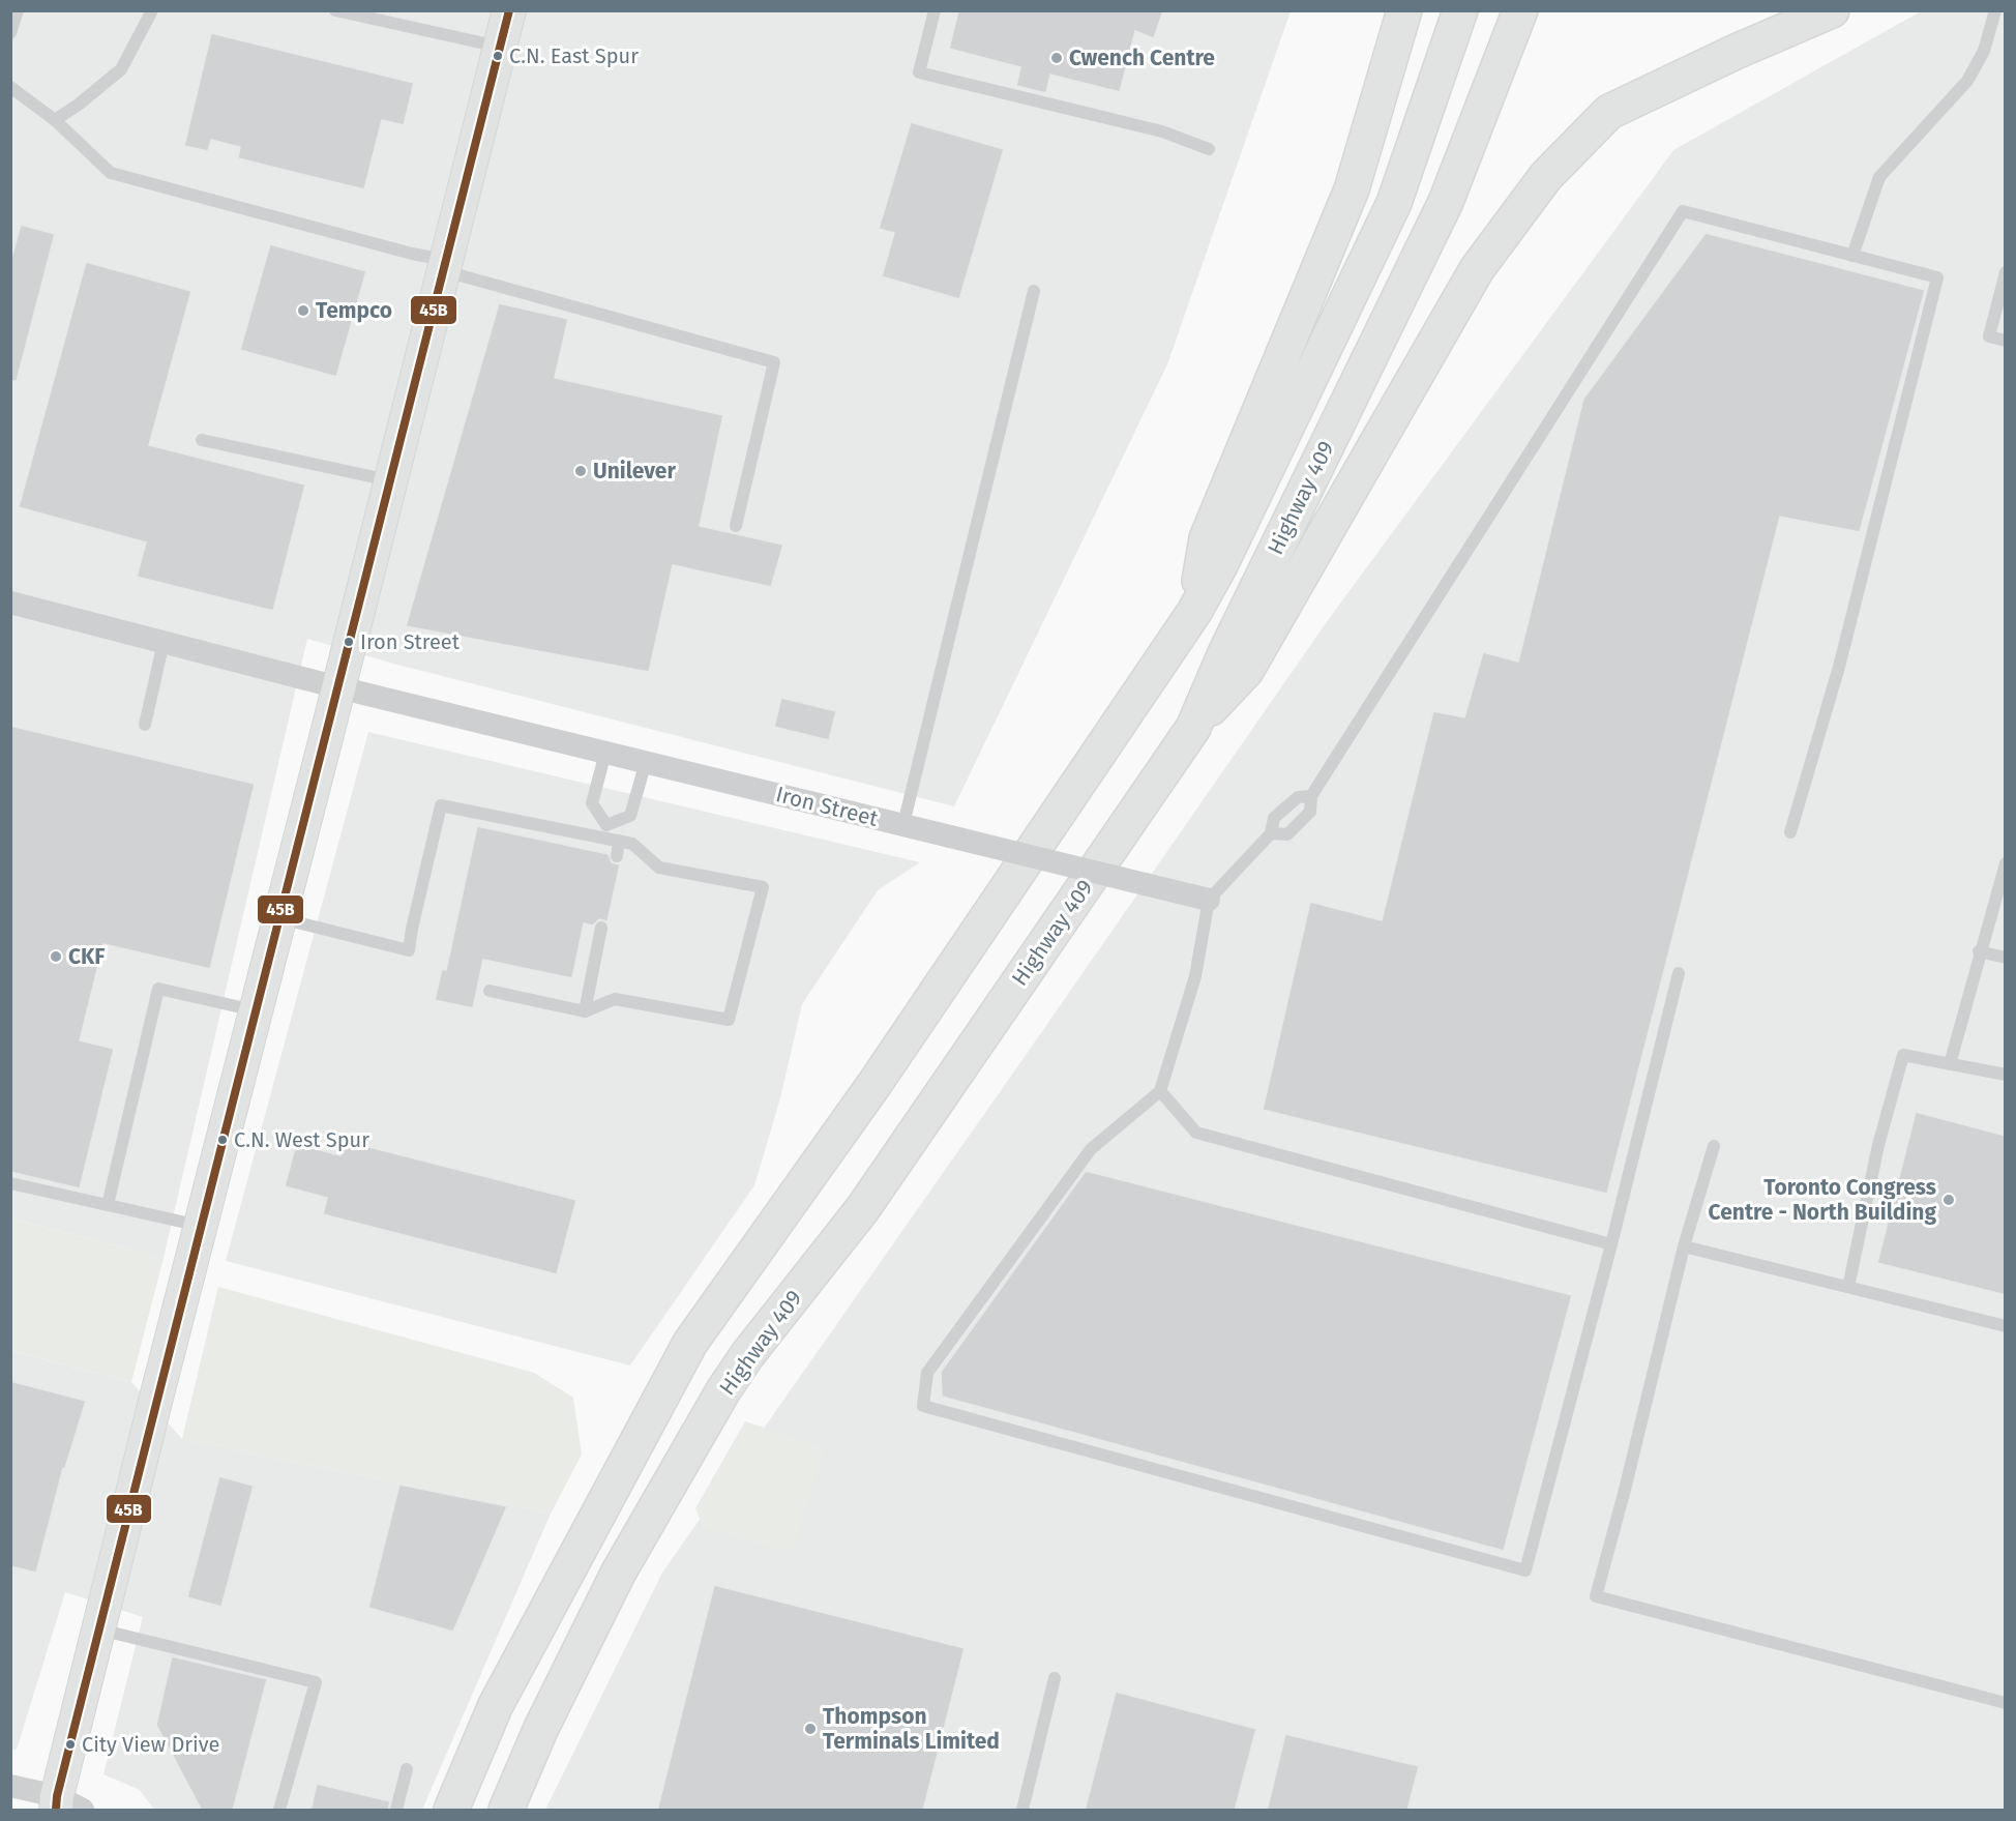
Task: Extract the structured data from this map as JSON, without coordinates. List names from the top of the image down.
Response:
{
  "streets": {
    "highway": ["Highway 409"],
    "street": ["Iron Street"]
  },
  "places": [
    "C.N. East Spur",
    "Cwench Centre",
    "Tempco",
    "Unilever",
    "Iron Street",
    "CKF",
    "C.N. West Spur",
    "Toronto Congress Centre - North Building",
    "Thompson Terminals Limited",
    "City View Drive"
  ],
  "lines": ["transit line 45B"]
}
